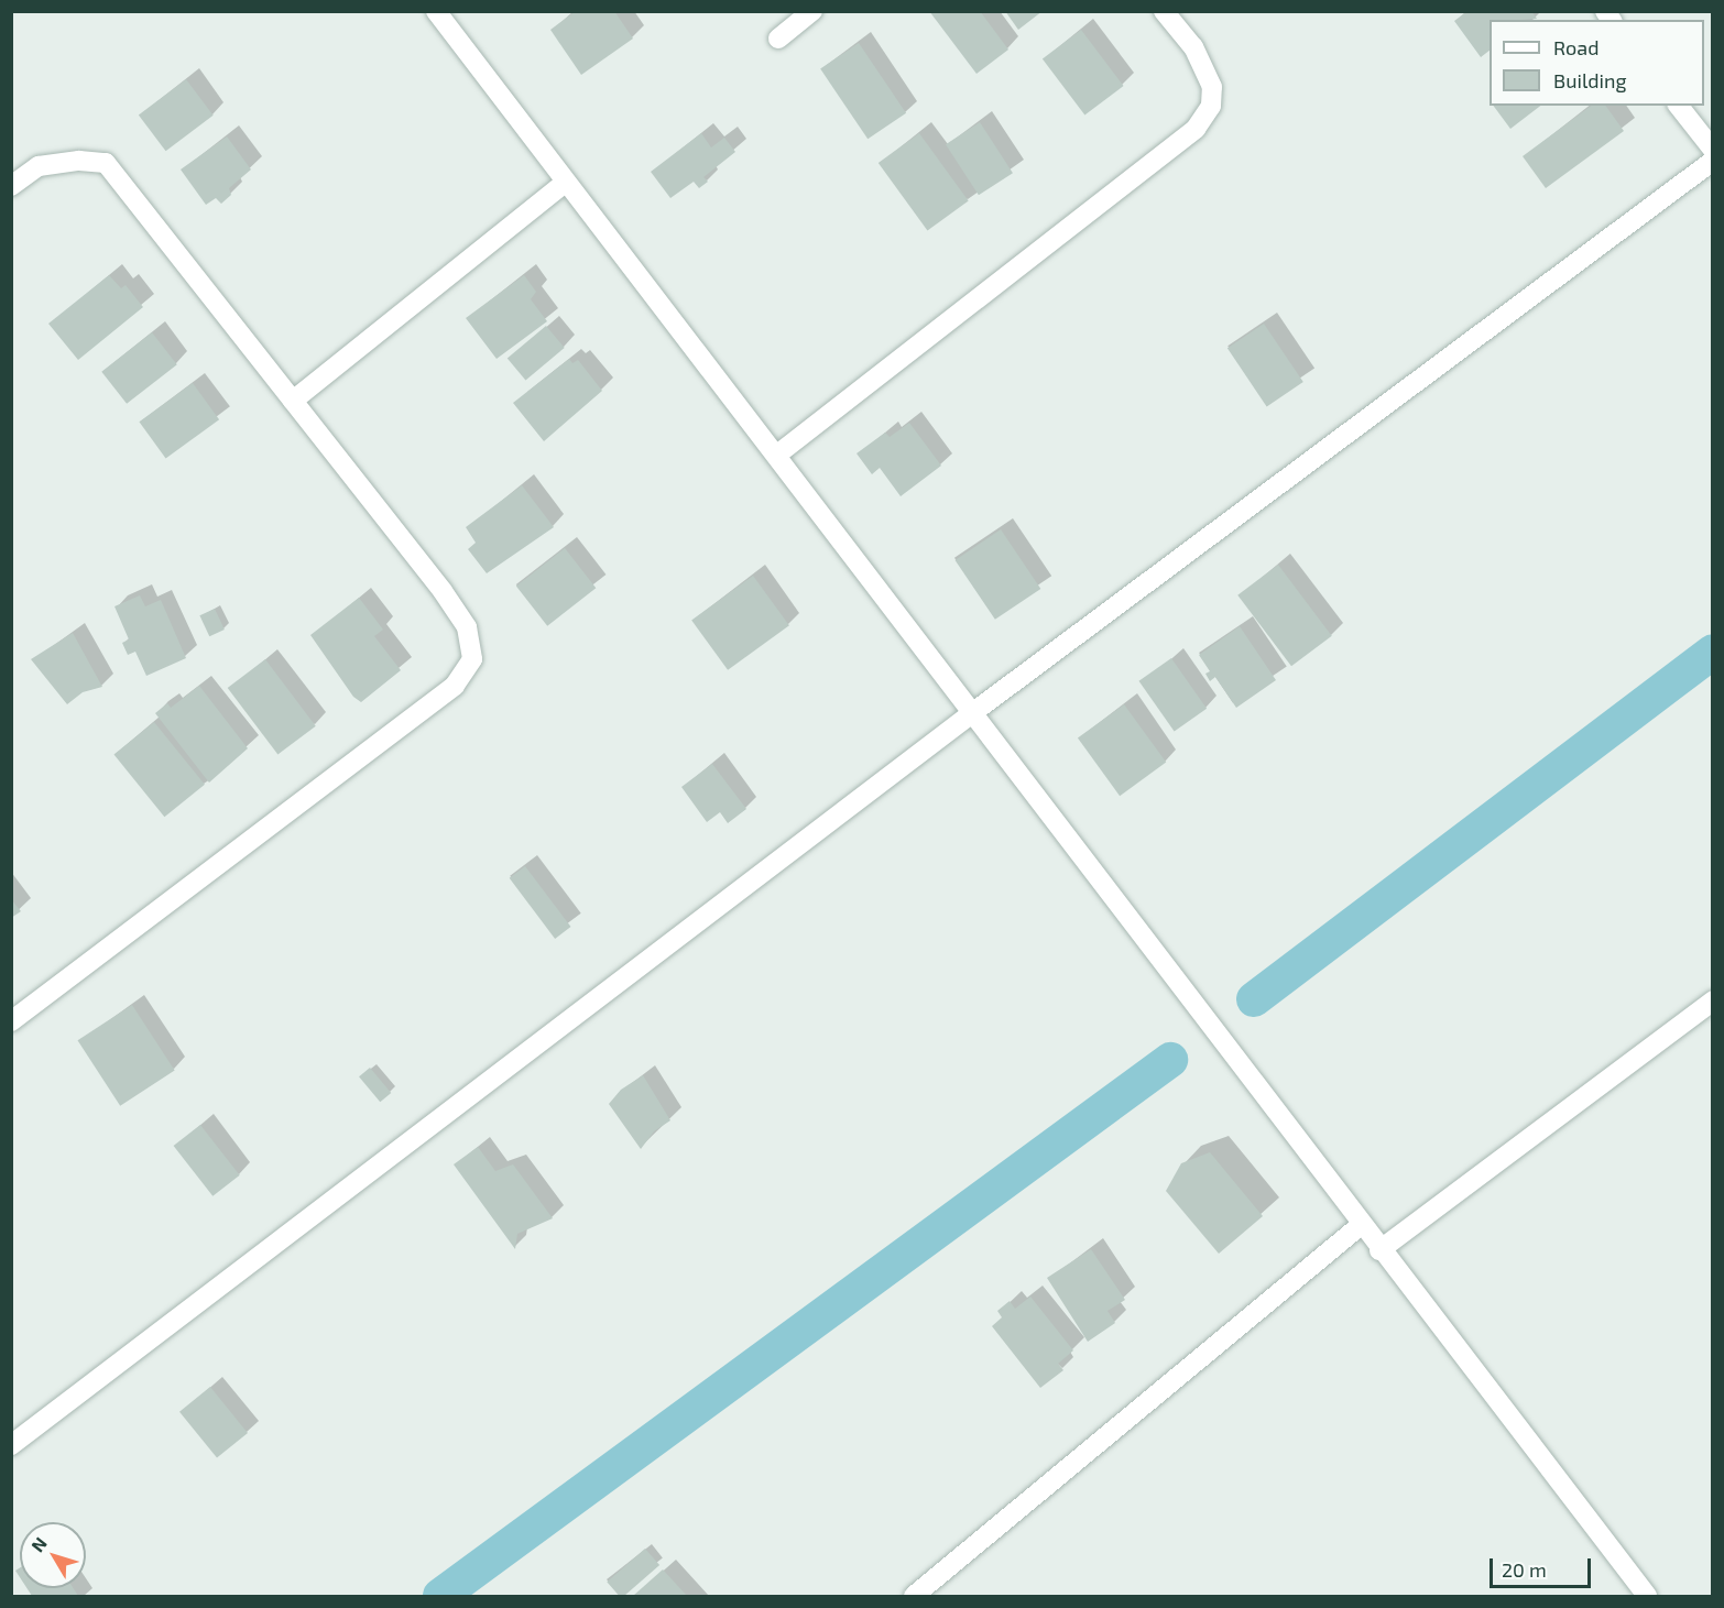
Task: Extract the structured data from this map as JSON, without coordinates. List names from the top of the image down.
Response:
{
  "legend": ["Road", "Building"],
  "scale_bar": "20 m",
  "north": "top left"
}
